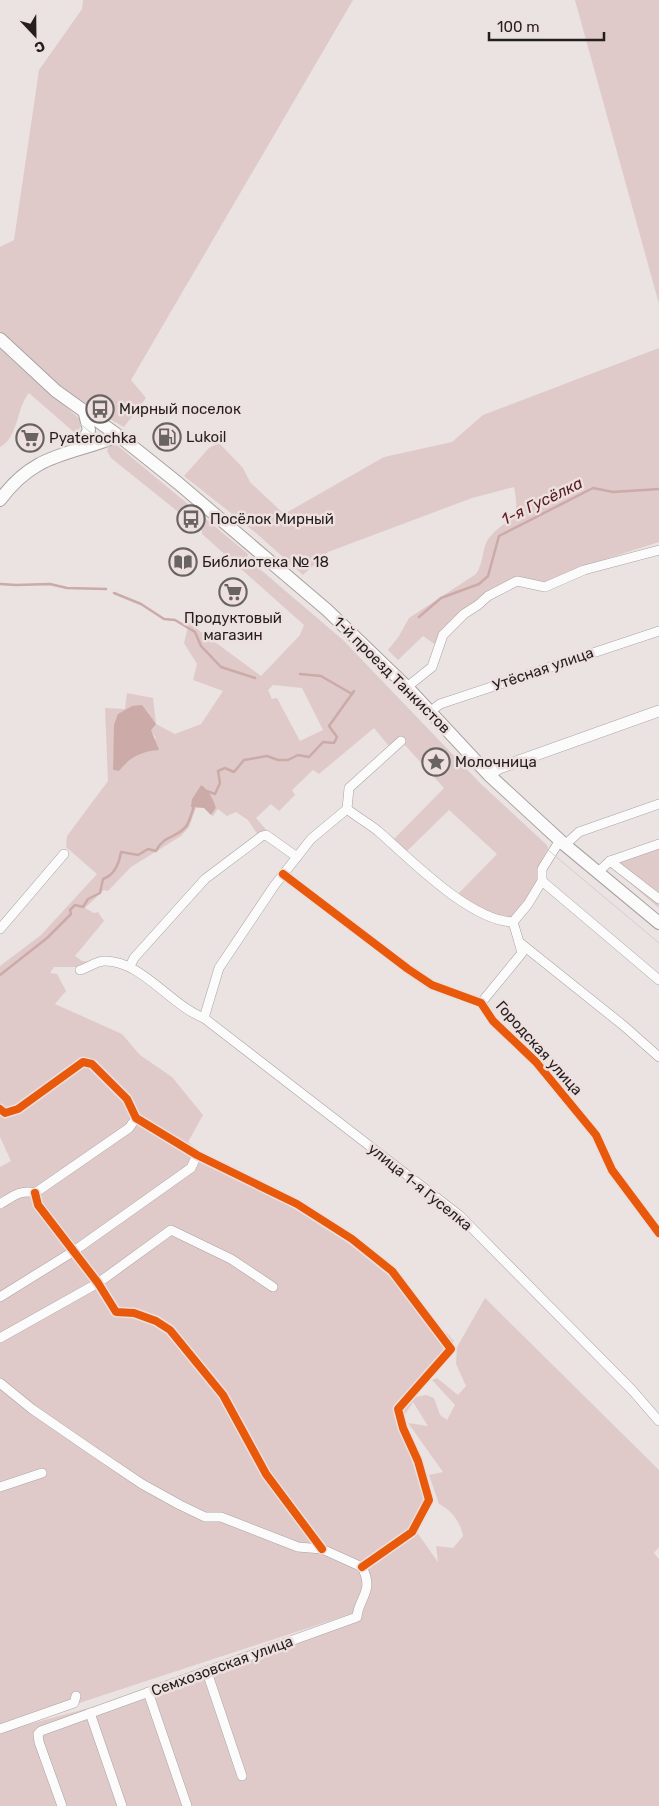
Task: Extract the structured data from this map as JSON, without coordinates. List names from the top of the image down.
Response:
{
  "streets": {
    "main road": ["1-й проезд Танкистов"],
    "street": [
      "Утёсная улица",
      "Городская улица",
      "улица 1-я Гуселка",
      "Семхозовская улица"
    ]
  },
  "crossings": [
    ["Утёсная улица", "1-й проезд Танкистов"]
  ],
  "water": ["1-я Гусёлка"],
  "places": {
    "bus stop": ["Мирный поселок", "Посёлок Мирный"],
    "fuel station": ["Lukoil"],
    "supermarket": ["Pyaterochka", "Продуктовый магазин"],
    "library": ["Библиотека № 18"],
    "place": ["Молочница"]
  },
  "scale_bar": "100 m",
  "north": "bottom"
}
